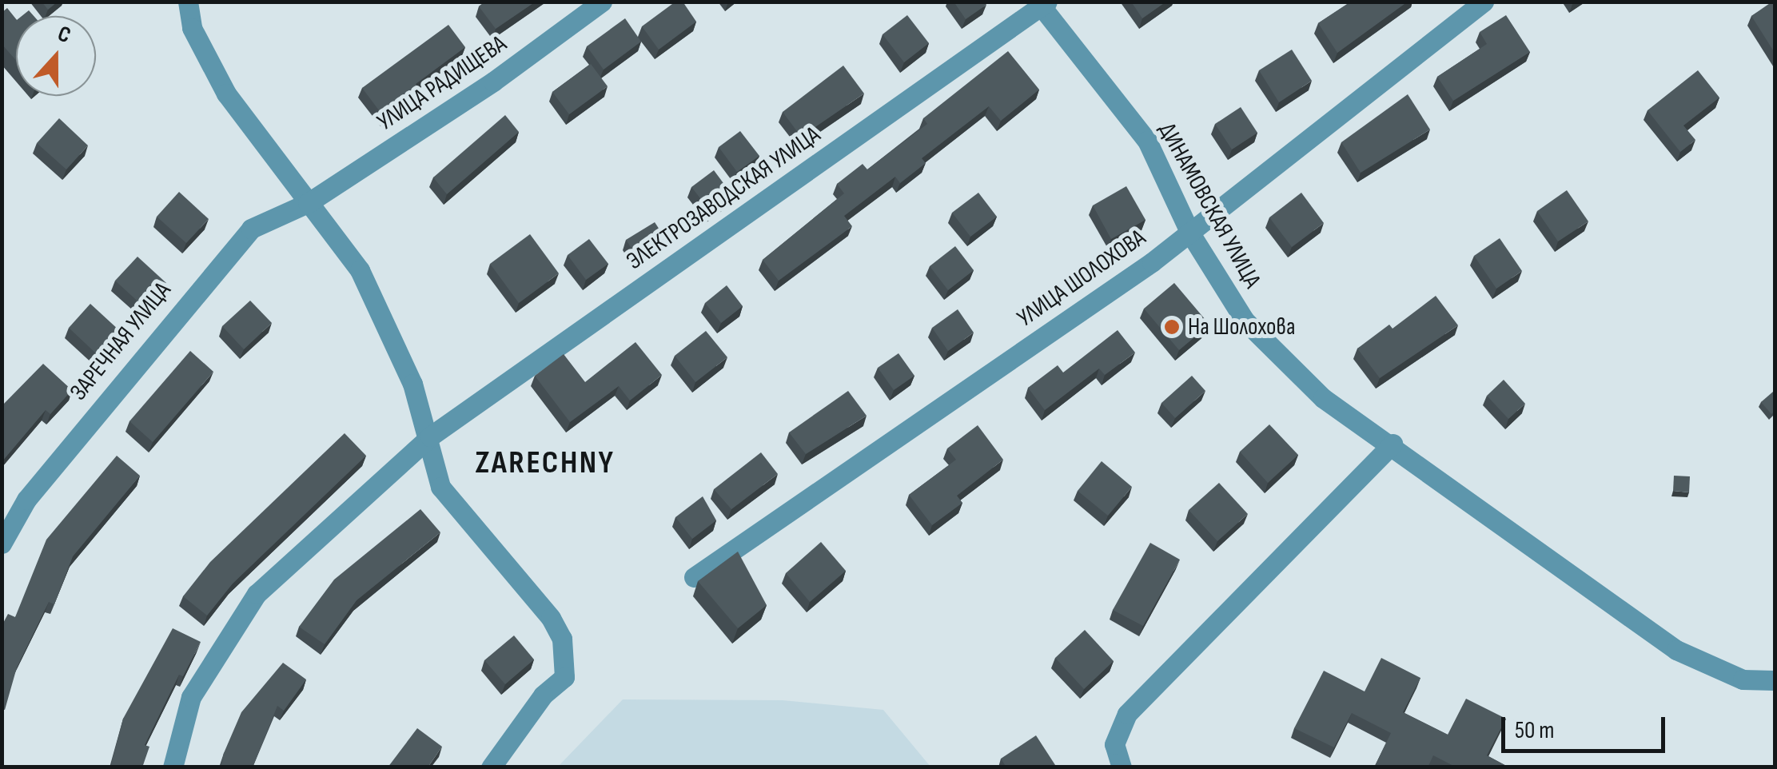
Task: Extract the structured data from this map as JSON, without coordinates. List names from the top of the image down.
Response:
{
  "streets": {
    "street": [
      "УЛИЦА РАДИЩЕВА",
      "ЭЛЕКТРОЗАВОДСКАЯ УЛИЦА",
      "ДИНАМОВСКАЯ УЛИЦА",
      "УЛИЦА ШОЛОХОВА",
      "ЗАРЕЧНАЯ УЛИЦА"
    ]
  },
  "crossings": [
    ["УЛИЦА РАДИЩЕВА", "ЗАРЕЧНАЯ УЛИЦА"],
    ["ЭЛЕКТРОЗАВОДСКАЯ УЛИЦА", "ДИНАМОВСКАЯ УЛИЦА"],
    ["ДИНАМОВСКАЯ УЛИЦА", "УЛИЦА ШОЛОХОВА"]
  ],
  "districts": ["ZARECHNY"],
  "places": ["На Шолохова"],
  "scale_bar": "50 m",
  "north": "top"
}
